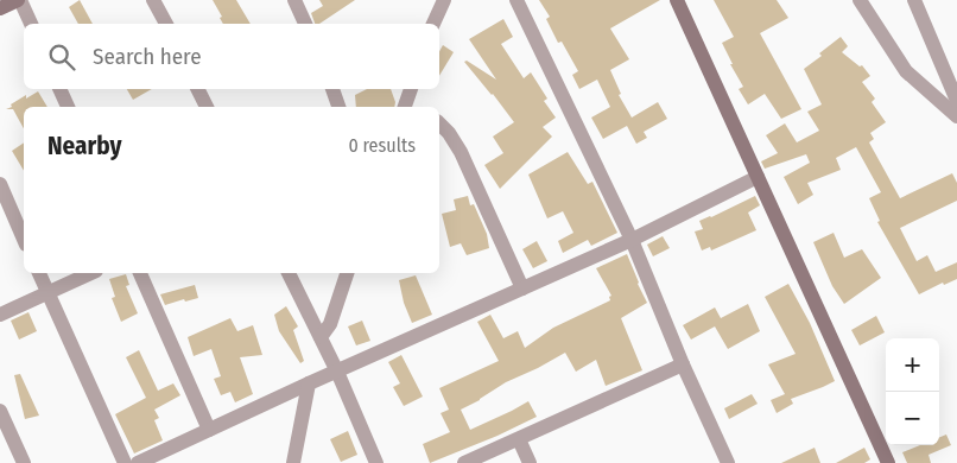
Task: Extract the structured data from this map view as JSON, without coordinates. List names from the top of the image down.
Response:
{
  "page": {
    "search": "Search here",
    "heading": ["Nearby", "0 results"],
    "map_buttons": ["+", "−"]
  }
}
